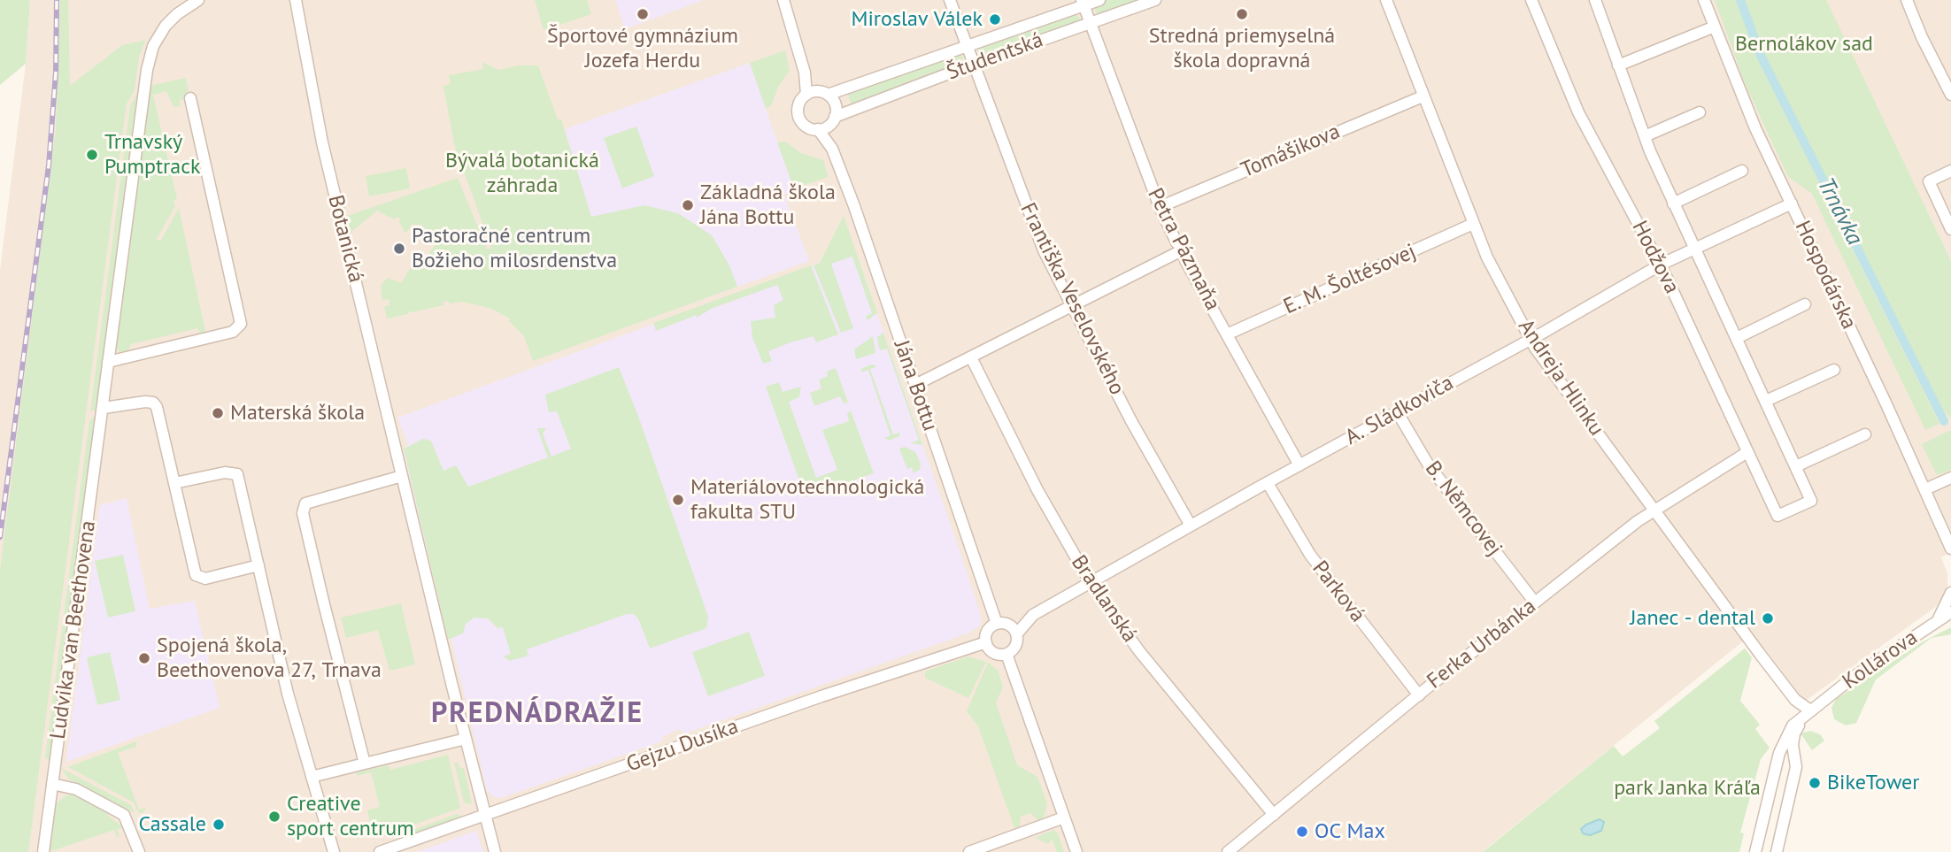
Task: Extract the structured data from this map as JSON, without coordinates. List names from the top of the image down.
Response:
{
  "streets": {
    "street": [
      "Študentská",
      "Tomášikova",
      "Botanická",
      "Petra Pázmaňa",
      "Hodžova",
      "Hospodárska",
      "E. M. Šoltésovej",
      "Františka Veselovského",
      "Andreja Hlinku",
      "Jána Bottu",
      "A. Sládkoviča",
      "B. Němcovej",
      "Parková",
      "Bradlanská",
      "Ludvika van Beethovena",
      "Ferka Urbánka",
      "Kollárova",
      "Gejzu Dusíka"
    ]
  },
  "crossings": [
    ["Študentská", "Petra Pázmaňa"],
    ["Študentská", "Františka Veselovského"],
    ["Študentská", "Jána Bottu"],
    ["Tomášikova", "Petra Pázmaňa"],
    ["Tomášikova", "Andreja Hlinku"],
    ["Botanická", "Gejzu Dusíka"],
    ["Petra Pázmaňa", "E. M. Šoltésovej"],
    ["Petra Pázmaňa", "A. Sládkoviča"],
    ["Hodžova", "A. Sládkoviča"],
    ["Hodžova", "Ferka Urbánka"],
    ["Hospodárska", "A. Sládkoviča"],
    ["E. M. Šoltésovej", "Andreja Hlinku"],
    ["Františka Veselovského", "A. Sládkoviča"],
    ["Andreja Hlinku", "A. Sládkoviča"],
    ["Andreja Hlinku", "Ferka Urbánka"],
    ["Andreja Hlinku", "Kollárova"],
    ["Jána Bottu", "A. Sládkoviča"],
    ["Jána Bottu", "Gejzu Dusíka"],
    ["A. Sládkoviča", "B. Němcovej"],
    ["A. Sládkoviča", "Parková"],
    ["A. Sládkoviča", "Bradlanská"],
    ["A. Sládkoviča", "Gejzu Dusíka"],
    ["B. Němcovej", "Ferka Urbánka"],
    ["Parková", "Ferka Urbánka"],
    ["Bradlanská", "Ferka Urbánka"]
  ],
  "districts": ["PREDNÁDRAŽIE"],
  "water": ["Trnávka"],
  "parks": ["Bernolákov sad", "Bývalá botanická záhrada", "park Janka Kráľa"],
  "places": [
    "Športové gymnázium Jozefa Herdu",
    "Stredná priemyselná škola dopravná",
    "Miroslav Válek",
    "Trnavský Pumptrack",
    "Základná škola Jána Bottu",
    "Pastoračné centrum Božieho milosrdenstva",
    "Materská škola",
    "Materiálovotechnologická fakulta STU",
    "Janec - dental",
    "Spojená škola, Beethovenova 27, Trnava",
    "BikeTower",
    "Creative sport centrum",
    "Cassale",
    "OC Max"
  ]
}
